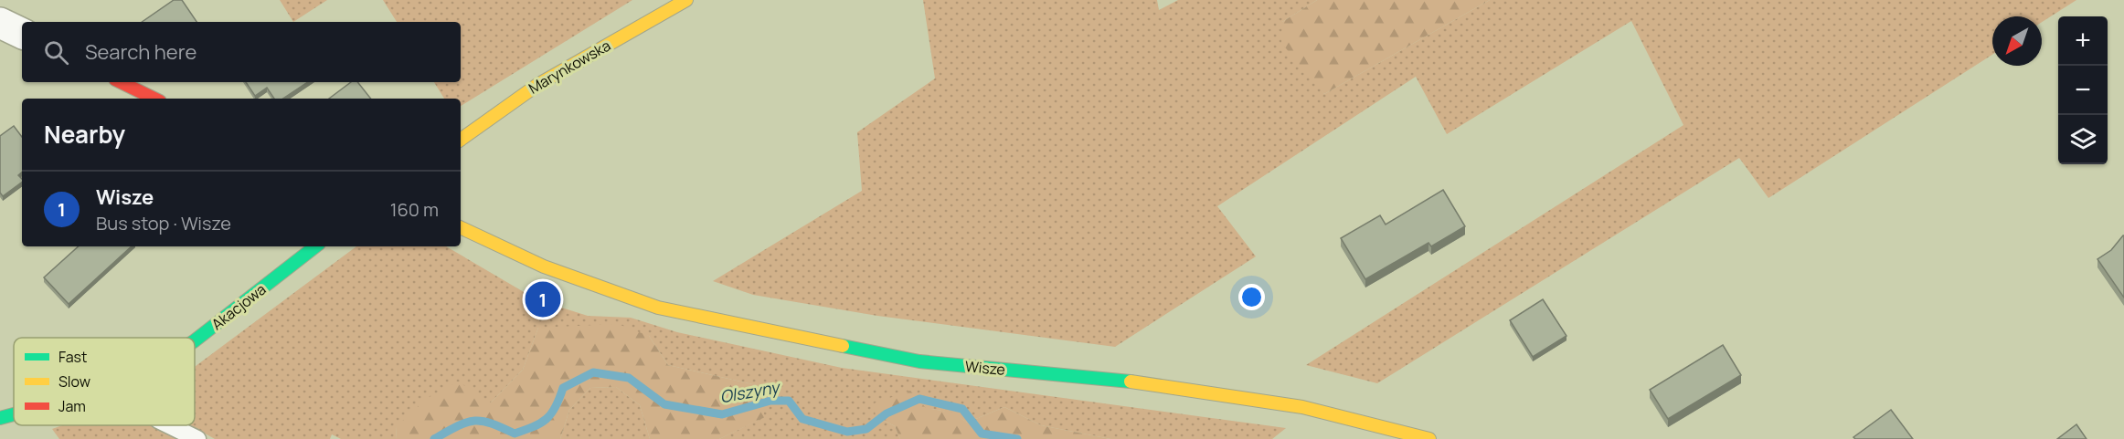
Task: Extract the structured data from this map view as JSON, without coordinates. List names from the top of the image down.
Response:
{
  "streets": {
    "street": ["Marynkowska", "Akacjowa", "Wisze"]
  },
  "water": ["Olszyny"],
  "legend": ["Fast", "Slow", "Jam"],
  "north": "bottom left",
  "page": {
    "map_buttons": ["+", "−"],
    "search": "Search here",
    "heading": "Nearby",
    "list": [
      {
        "mark": "1",
        "name": "Wisze",
        "note": "Bus stop · Wisze",
        "value": "160 m"
      }
    ],
    "pins": "1"
  }
}
